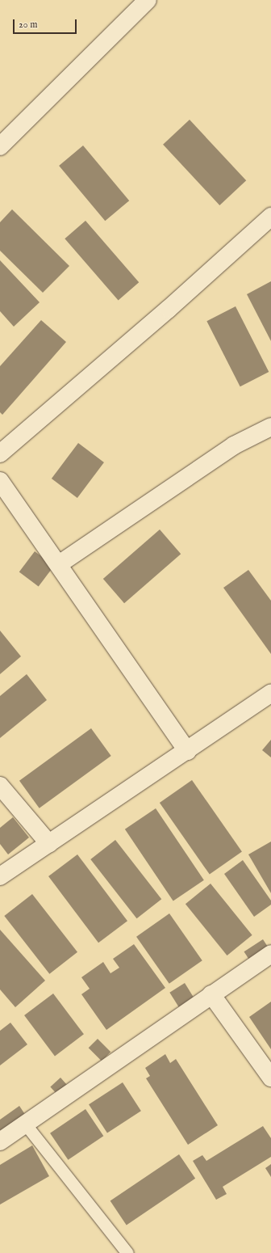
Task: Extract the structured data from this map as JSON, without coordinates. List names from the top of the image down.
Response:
{
  "scale_bar": "20 m"
}
